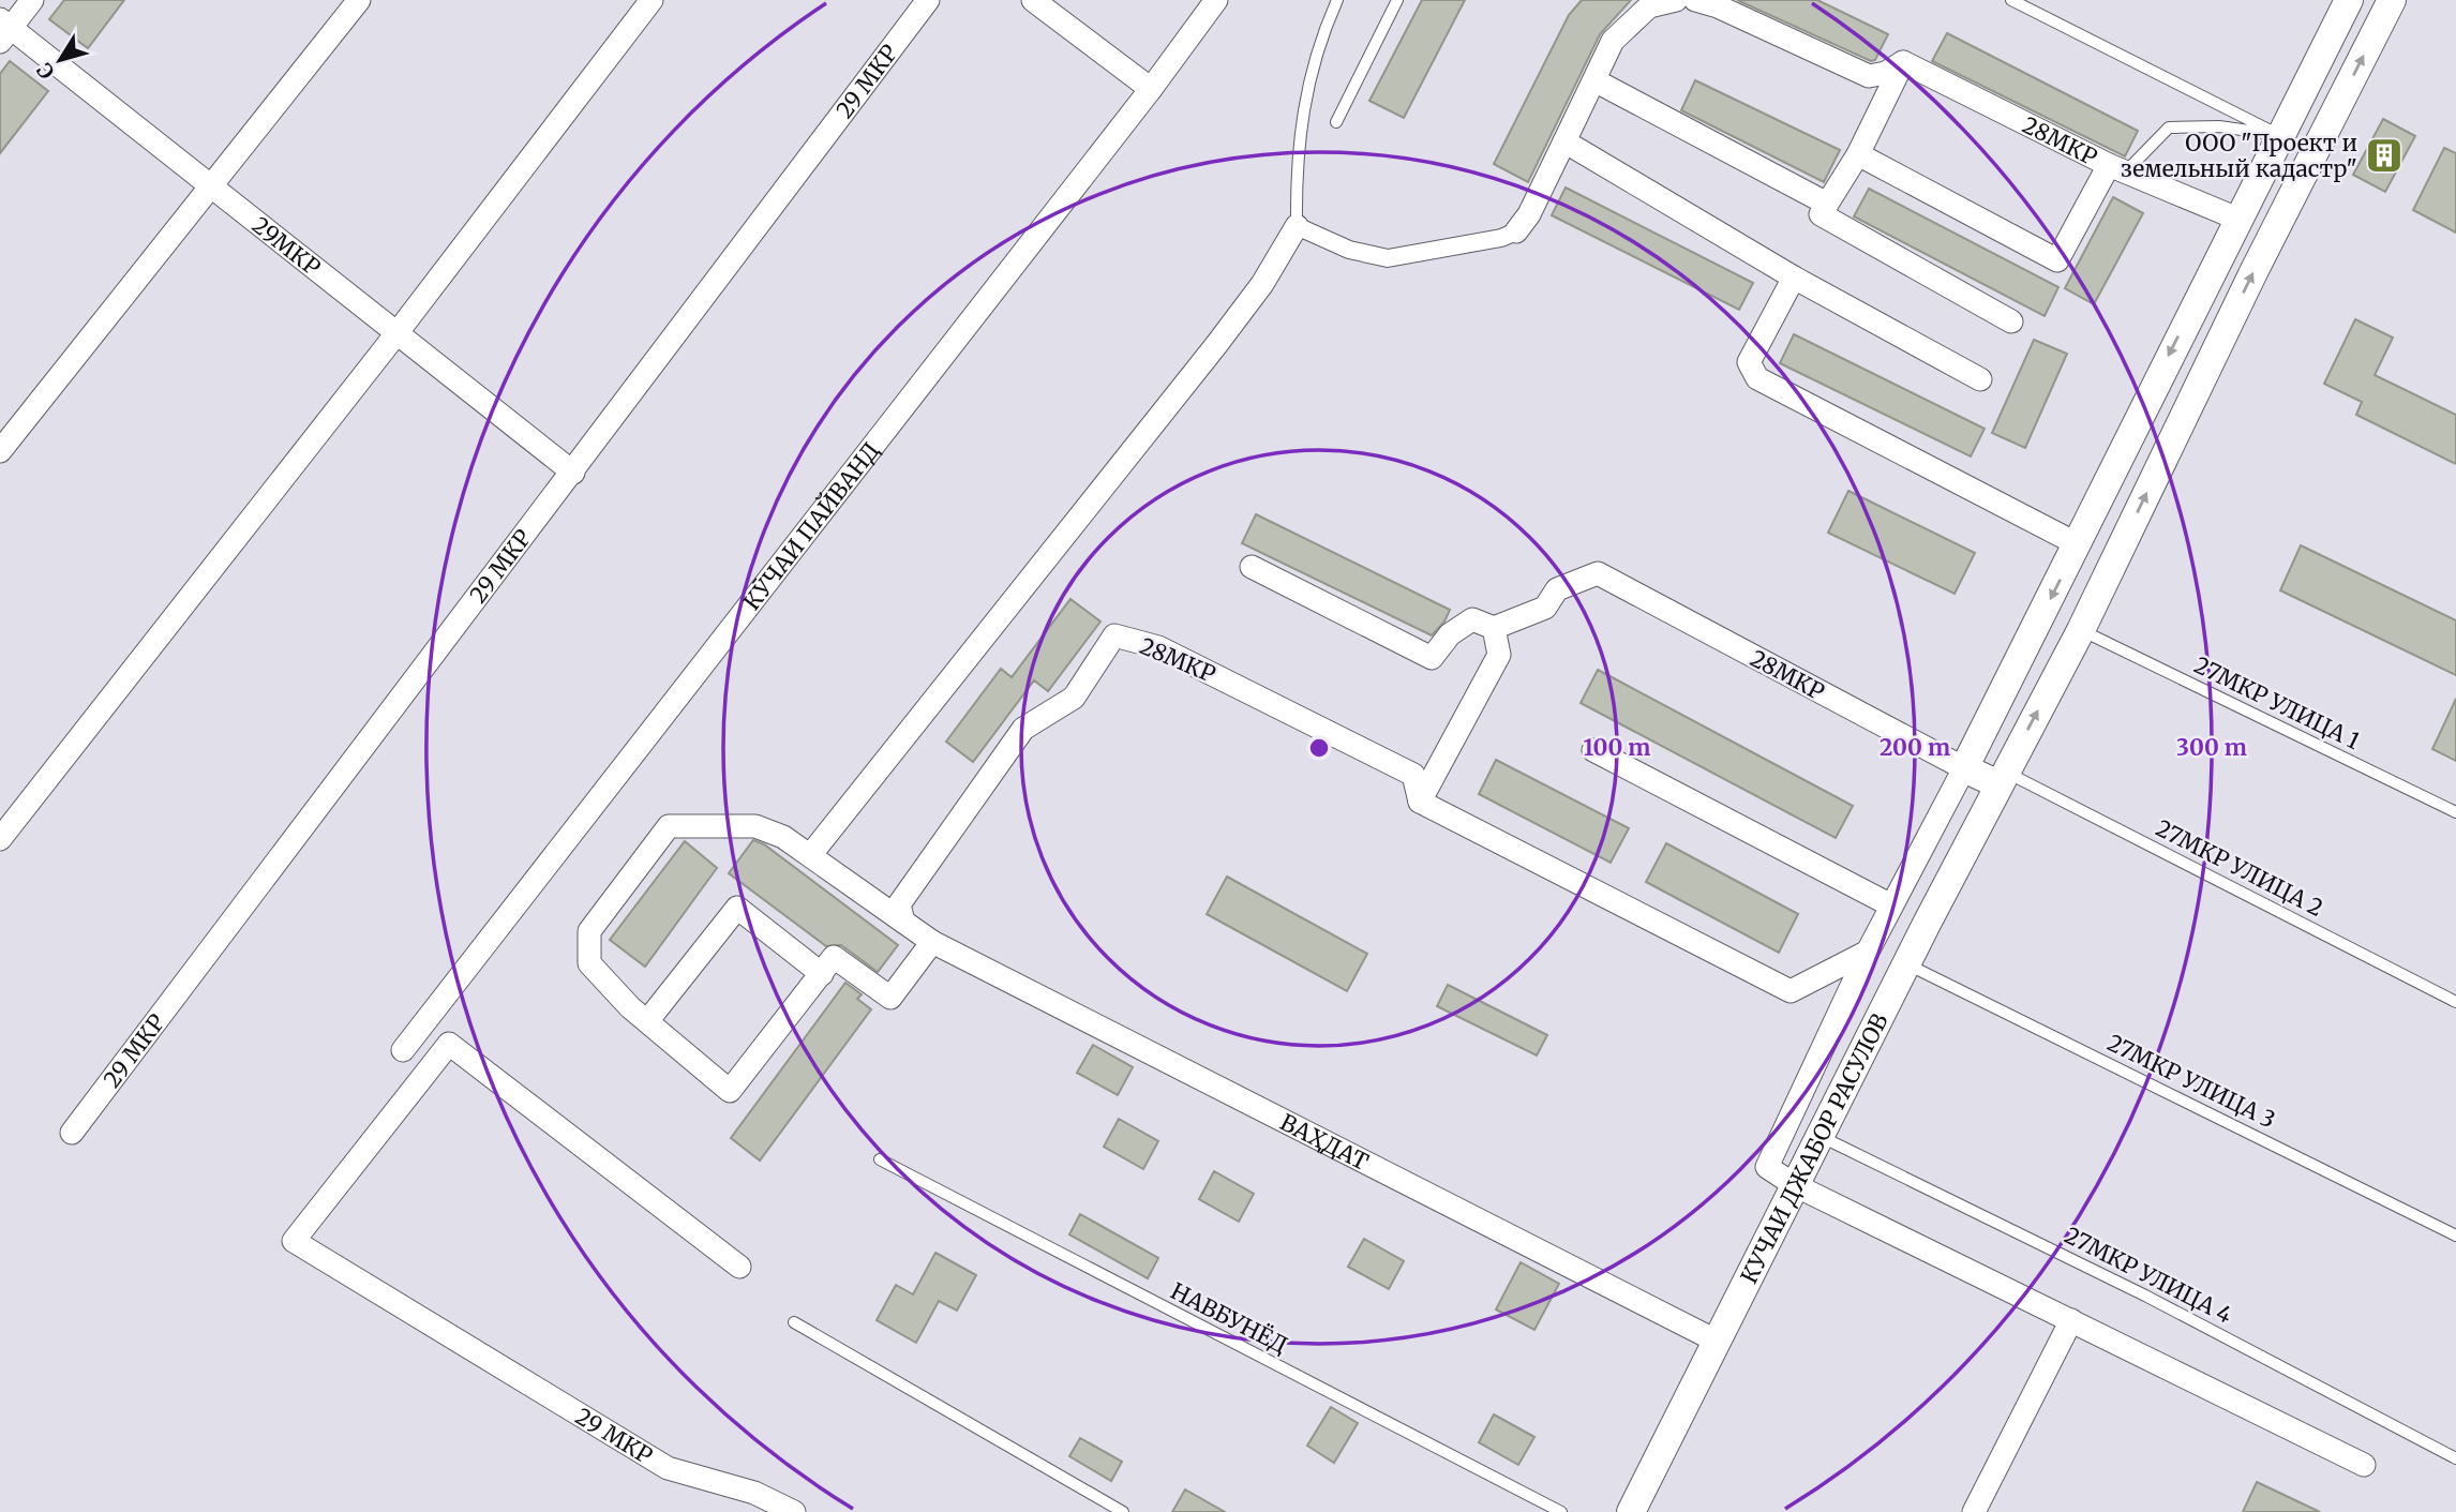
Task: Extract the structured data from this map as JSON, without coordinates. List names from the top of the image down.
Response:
{
  "streets": {
    "street": [
      "29 МКР",
      "28МКР",
      "29МКР",
      "КӮЧАИ ПАЙВАНД",
      "ВАҲДАТ",
      "КУЧАИ ДЖАБОР РАСУЛОВ"
    ],
    "lane": [
      "27МКР УЛИЦА 1",
      "27МКР УЛИЦА 2",
      "27МКР УЛИЦА 3",
      "27МКР УЛИЦА 4",
      "НАВБУНЁД"
    ]
  },
  "crossings": [
    ["29 МКР", "29МКР"],
    ["27МКР УЛИЦА 1", "КУЧАИ ДЖАБОР РАСУЛОВ"],
    ["27МКР УЛИЦА 2", "КУЧАИ ДЖАБОР РАСУЛОВ"],
    ["27МКР УЛИЦА 3", "КУЧАИ ДЖАБОР РАСУЛОВ"],
    ["ВАҲДАТ", "КУЧАИ ДЖАБОР РАСУЛОВ"],
    ["КУЧАИ ДЖАБОР РАСУЛОВ", "27МКР УЛИЦА 4"]
  ],
  "places": {
    "building": ["ООО \"Проект и земельный кадастр\""]
  },
  "north": "bottom left",
  "rings": ["100 m", "200 m", "300 m"]
}
